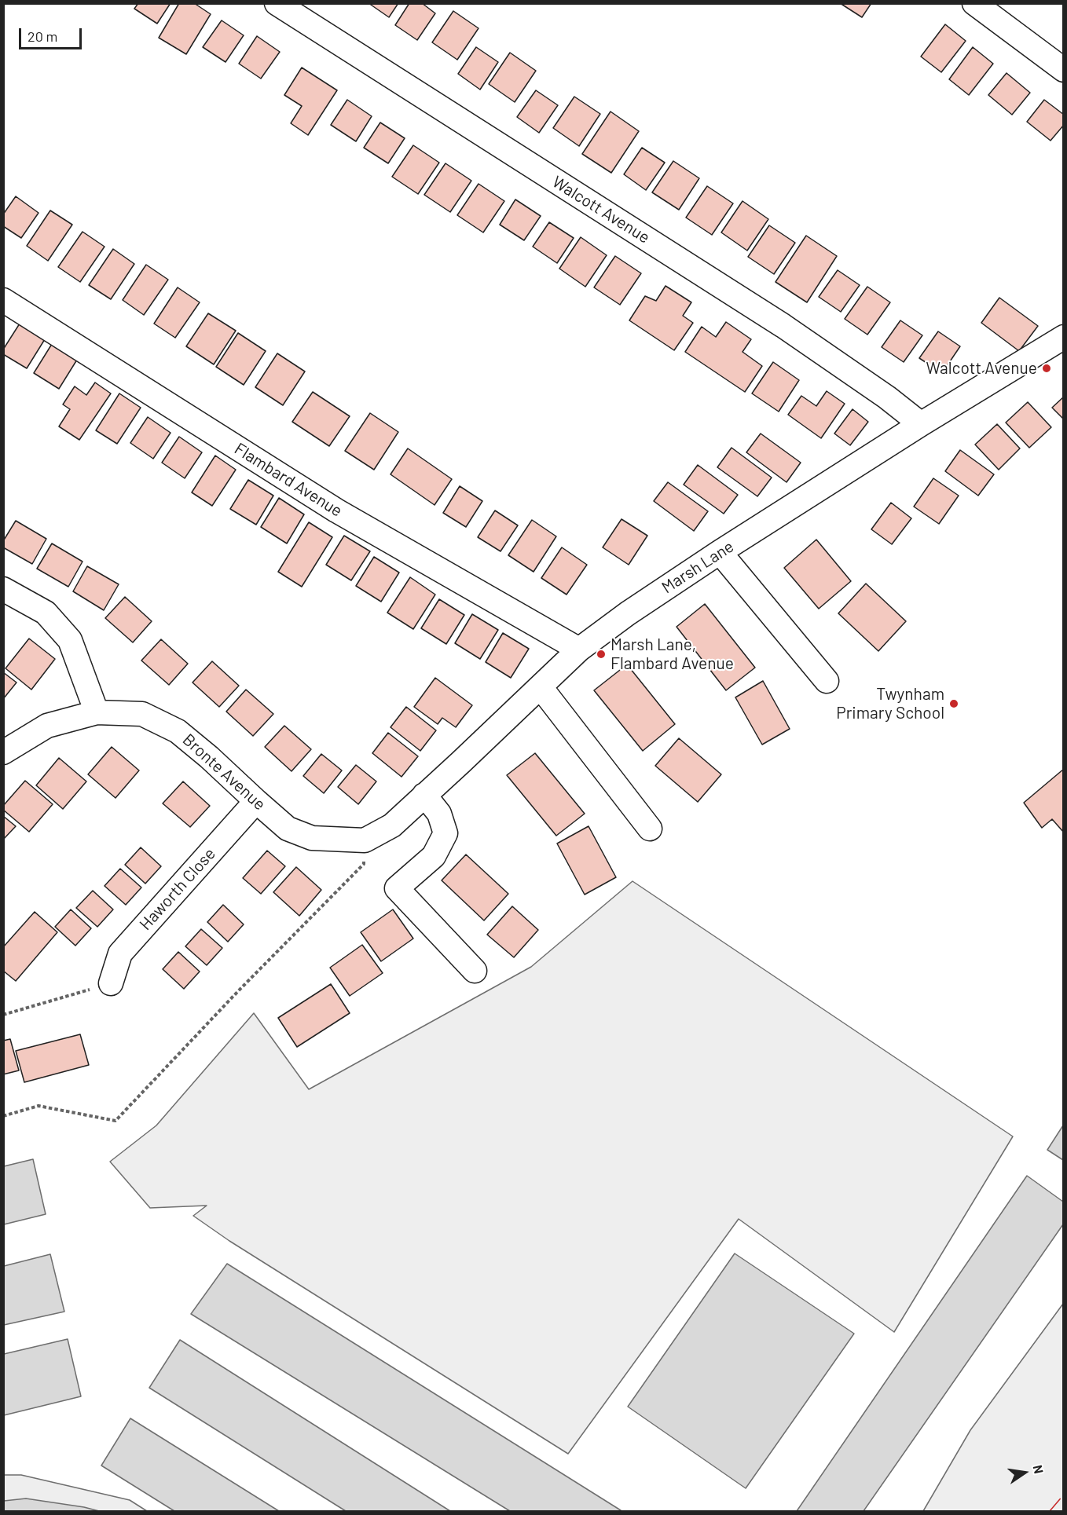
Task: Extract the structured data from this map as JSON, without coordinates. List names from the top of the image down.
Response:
{
  "streets": {
    "street": [
      "Walcott Avenue",
      "Flambard Avenue",
      "Marsh Lane",
      "Bronte Avenue",
      "Haworth Close"
    ]
  },
  "crossings": [
    ["Walcott Avenue", "Marsh Lane"],
    ["Flambard Avenue", "Marsh Lane"],
    ["Marsh Lane", "Bronte Avenue"],
    ["Bronte Avenue", "Haworth Close"]
  ],
  "places": ["Walcott Avenue", "Marsh Lane, Flambard Avenue", "Twynham Primary School"],
  "scale_bar": "20 m",
  "north": "right"
}
